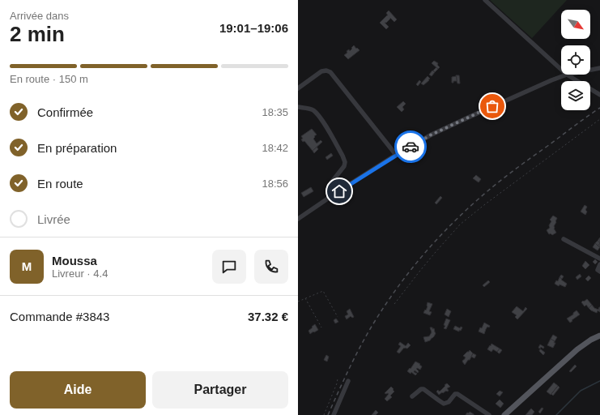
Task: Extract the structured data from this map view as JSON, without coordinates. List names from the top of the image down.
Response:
{
  "north": "bottom right",
  "page": {
    "heading": ["2 min", "Arrivée dans", "19:01–19:06"],
    "panel": [
      "Moussa",
      "Livreur · 4.4",
      "Commande #3843",
      "37.32 €"
    ],
    "bar": "En route · 150 m",
    "list": [
      ["Confirmée", "18:35"],
      ["En préparation", "18:42"],
      ["En route", "18:56"],
      "Livrée"
    ],
    "round": "M",
    "buttons": ["Aide", "Partager"]
  }
}
